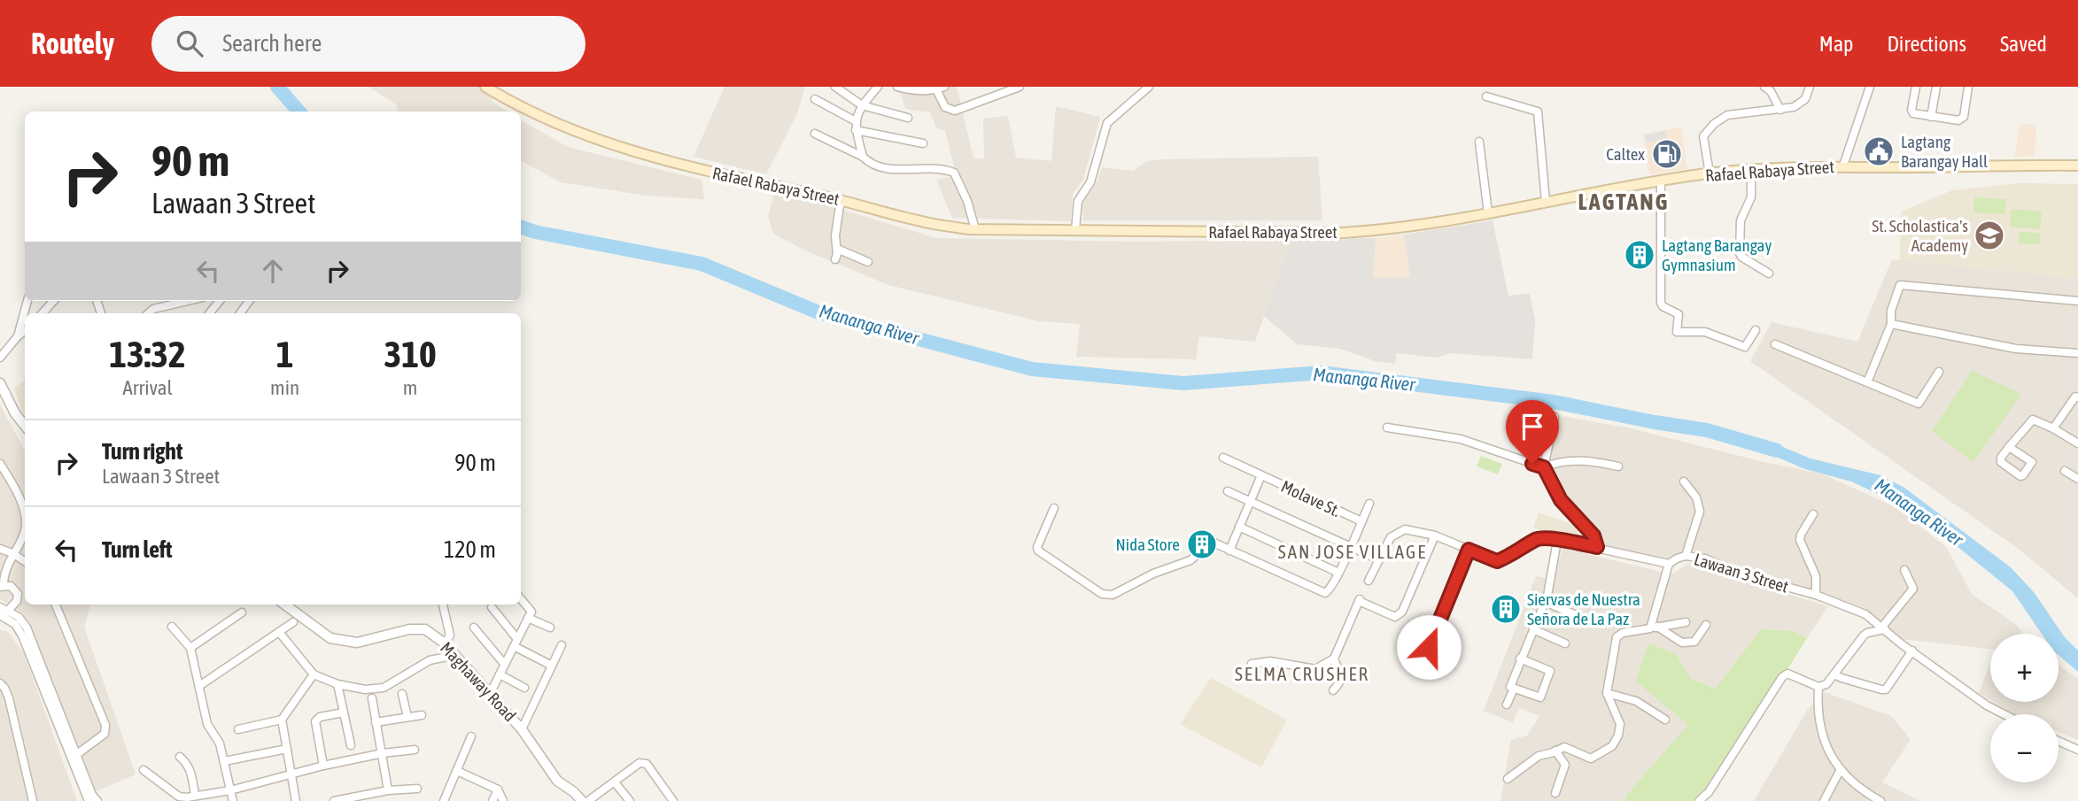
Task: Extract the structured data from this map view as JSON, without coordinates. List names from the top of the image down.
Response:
{
  "streets": {
    "main road": ["Rafael Rabaya Street"],
    "street": ["Molave St.", "Lawaan 3 Street", "Maghaway Road"]
  },
  "districts": ["LAGTANG", "SAN JOSE VILLAGE", "SELMA CRUSHER"],
  "water": ["Mananga River"],
  "places": {
    "public building": ["Lagtang Barangay Hall"],
    "fuel station": ["Caltex"],
    "school or university": ["St. Scholastica's Academy"],
    "building": ["Lagtang Barangay Gymnasium", "Nida Store", "Siervas de Nuestra Señora de La Paz"]
  },
  "page": {
    "header": "Routely",
    "search": "Search here",
    "nav": ["Map", "Directions", "Saved"],
    "turn": ["90 m", "Lawaan 3 Street"],
    "eta": [
      "13:32",
      "Arrival",
      "1",
      "min",
      "310",
      "m"
    ],
    "list": [
      {
        "name": "Turn right",
        "note": "Lawaan 3 Street",
        "value": "90 m"
      },
      {
        "name": "Turn left",
        "value": "120 m"
      }
    ],
    "map_buttons": ["+", "−"]
  }
}
